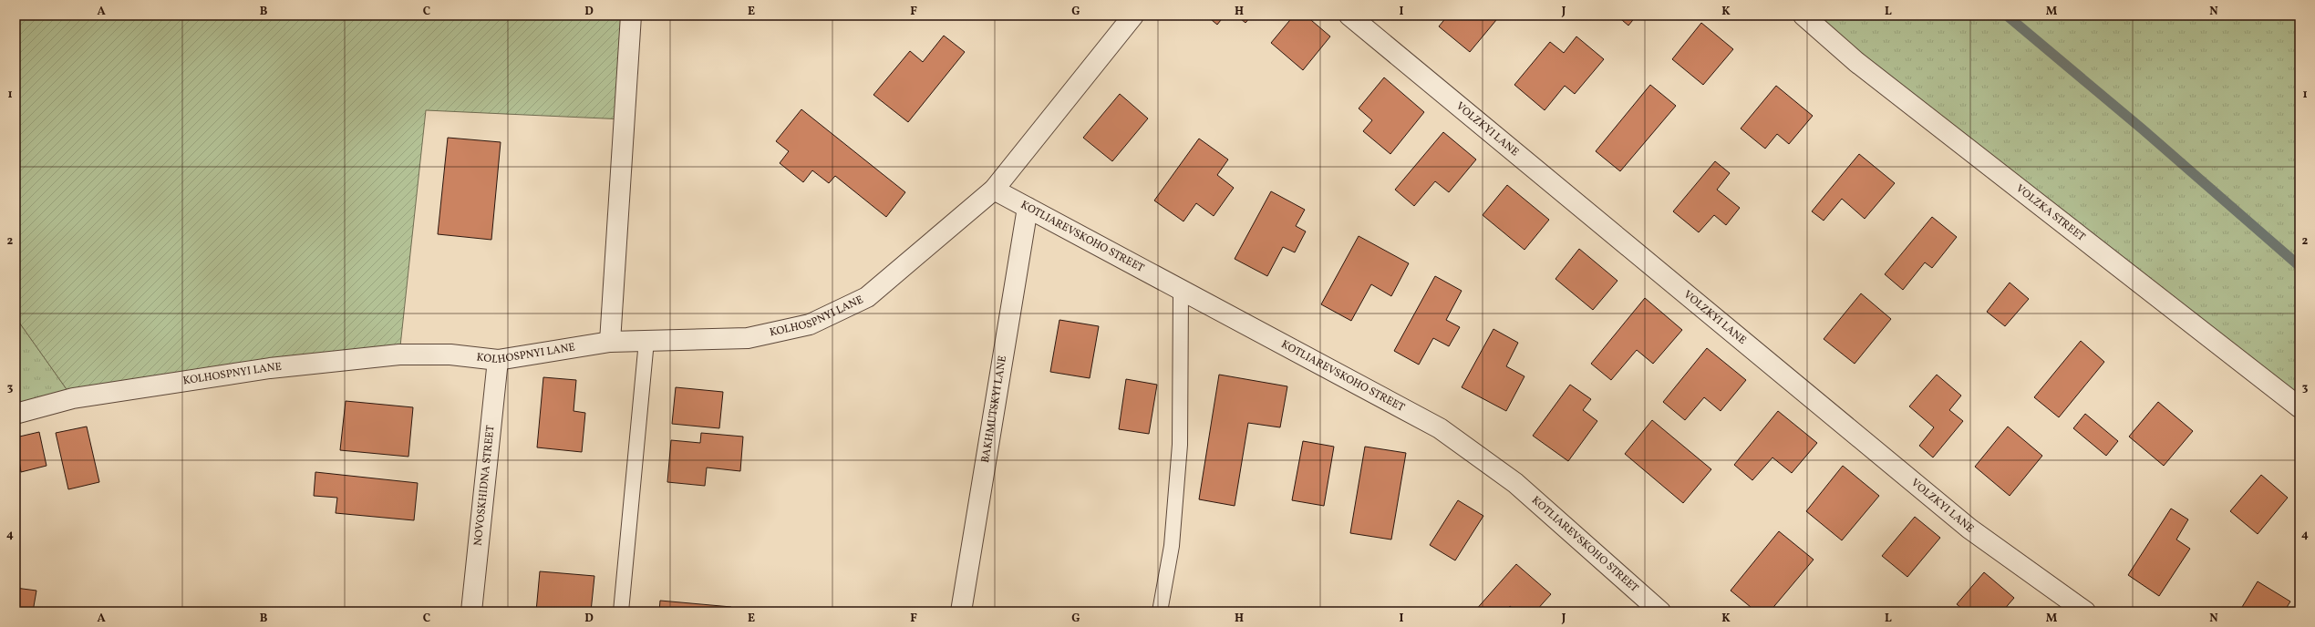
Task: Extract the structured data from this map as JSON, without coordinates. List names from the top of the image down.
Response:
{
  "streets": {
    "street": [
      "VOLZKYI LANE",
      "VOLZKA STREET",
      "KOTLIAREVSKOHO STREET",
      "KOLHOSPNYI LANE",
      "BAKHMUTSKYI LANE",
      "NOVOSKHIDNA STREET"
    ]
  },
  "crossings": [
    ["KOTLIAREVSKOHO STREET", "KOLHOSPNYI LANE"],
    ["KOTLIAREVSKOHO STREET", "BAKHMUTSKYI LANE"],
    ["KOLHOSPNYI LANE", "NOVOSKHIDNA STREET"]
  ],
  "grid": {
    "columns": [
      "A",
      "B",
      "C",
      "D",
      "E",
      "F",
      "G",
      "H",
      "I",
      "J",
      "K",
      "L",
      "M",
      "N"
    ],
    "rows": [
      "1",
      "2",
      "3",
      "4"
    ]
  }
}
